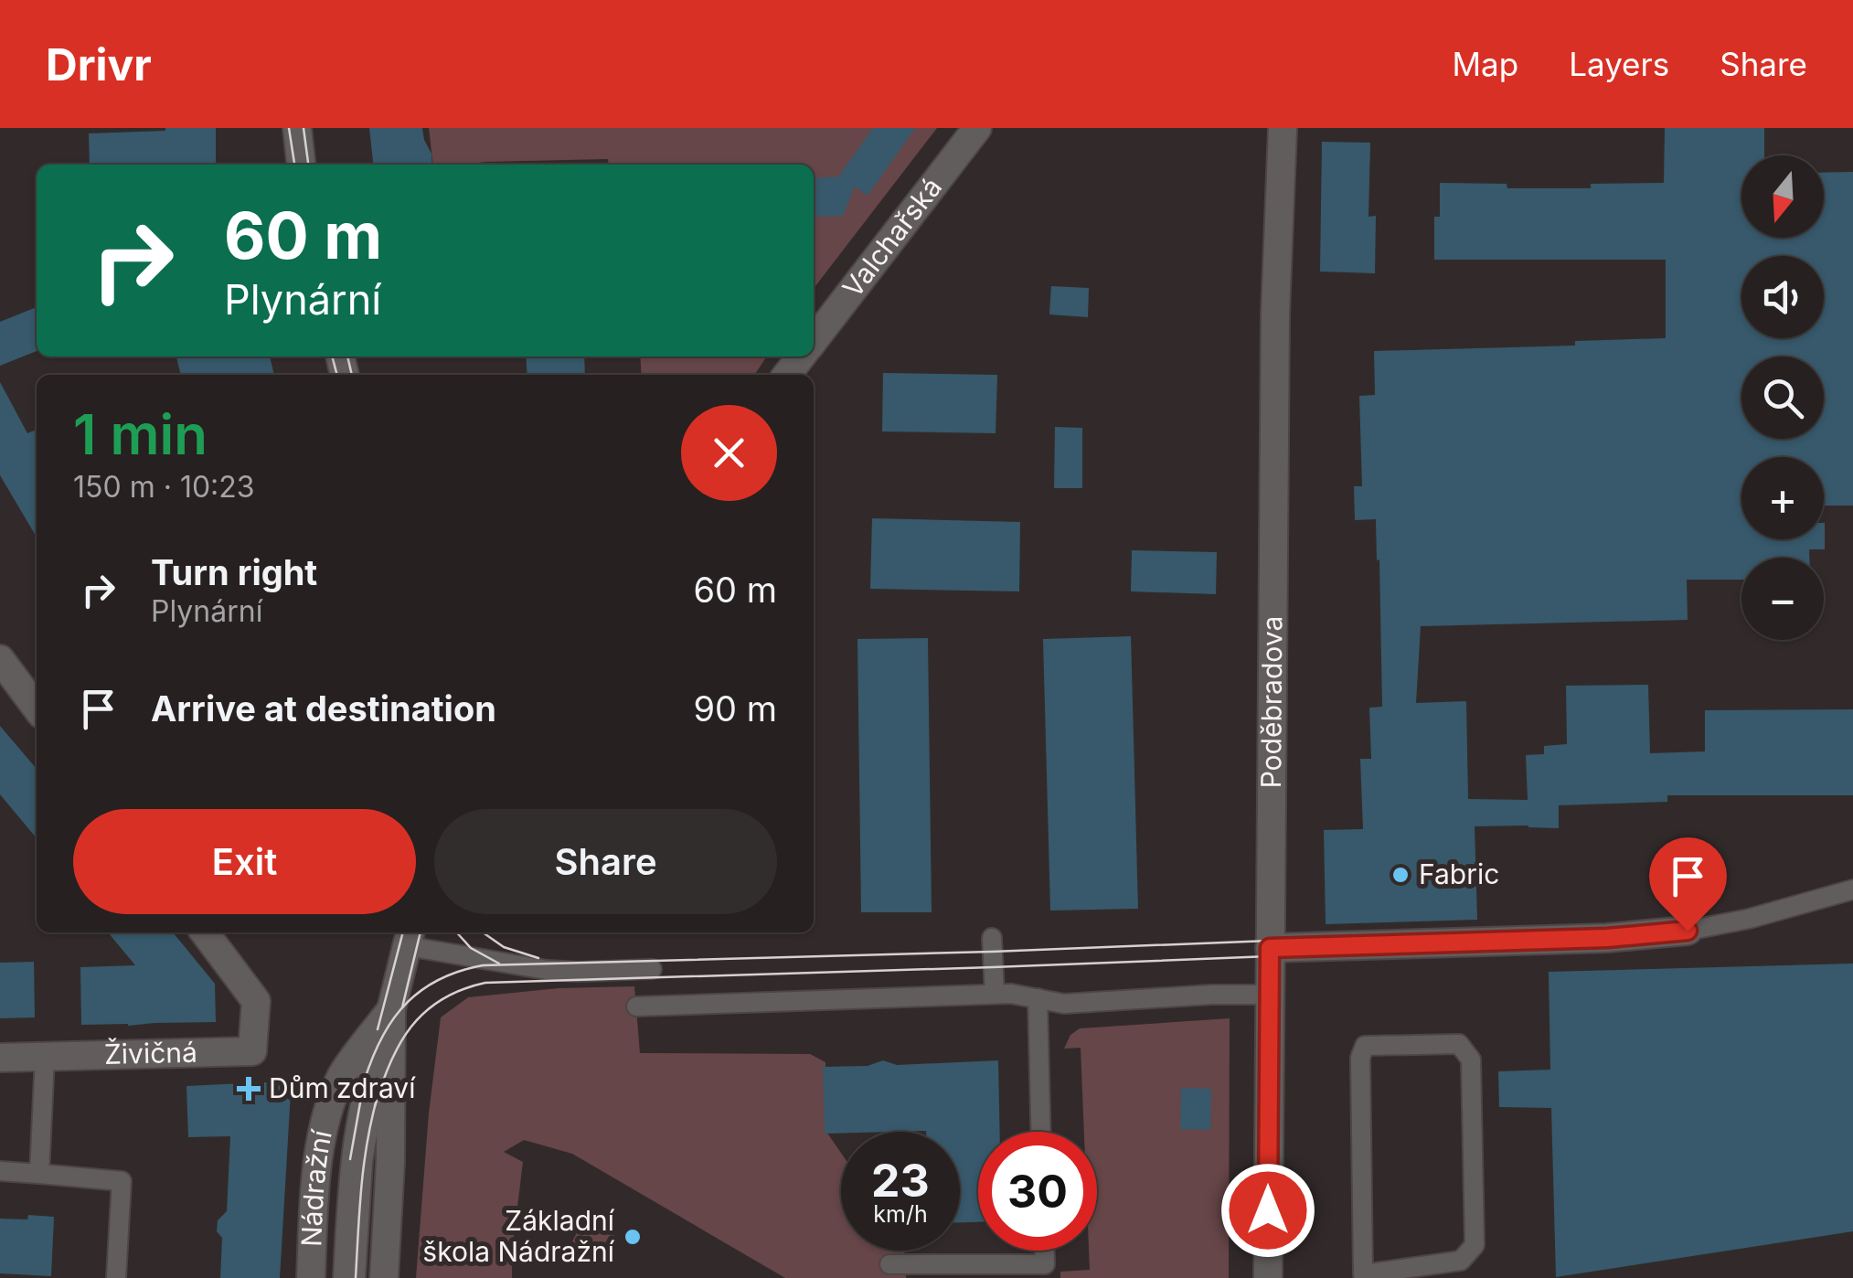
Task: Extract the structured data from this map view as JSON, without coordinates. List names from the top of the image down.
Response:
{
  "streets": {
    "street": [
      "Valchařská",
      "Poděbradova",
      "Živičná",
      "Nádražní"
    ]
  },
  "places": {
    "other": ["Fabric", "Základní škola Nádražní"],
    "health": ["Dům zdraví"]
  },
  "north": "bottom",
  "page": {
    "header": "Drivr",
    "nav": ["Map", "Layers", "Share"],
    "map_buttons": ["+", "−"],
    "turn": ["60 m", "Plynární"],
    "heading": ["1 min", "150 m · 10:23"],
    "list": [
      {
        "name": "Turn right",
        "note": "Plynární",
        "value": "60 m"
      },
      {
        "name": "Arrive at destination",
        "value": "90 m"
      }
    ],
    "buttons": ["Exit", "Share"],
    "speed": "23 km/h",
    "limit": "30"
  }
}
